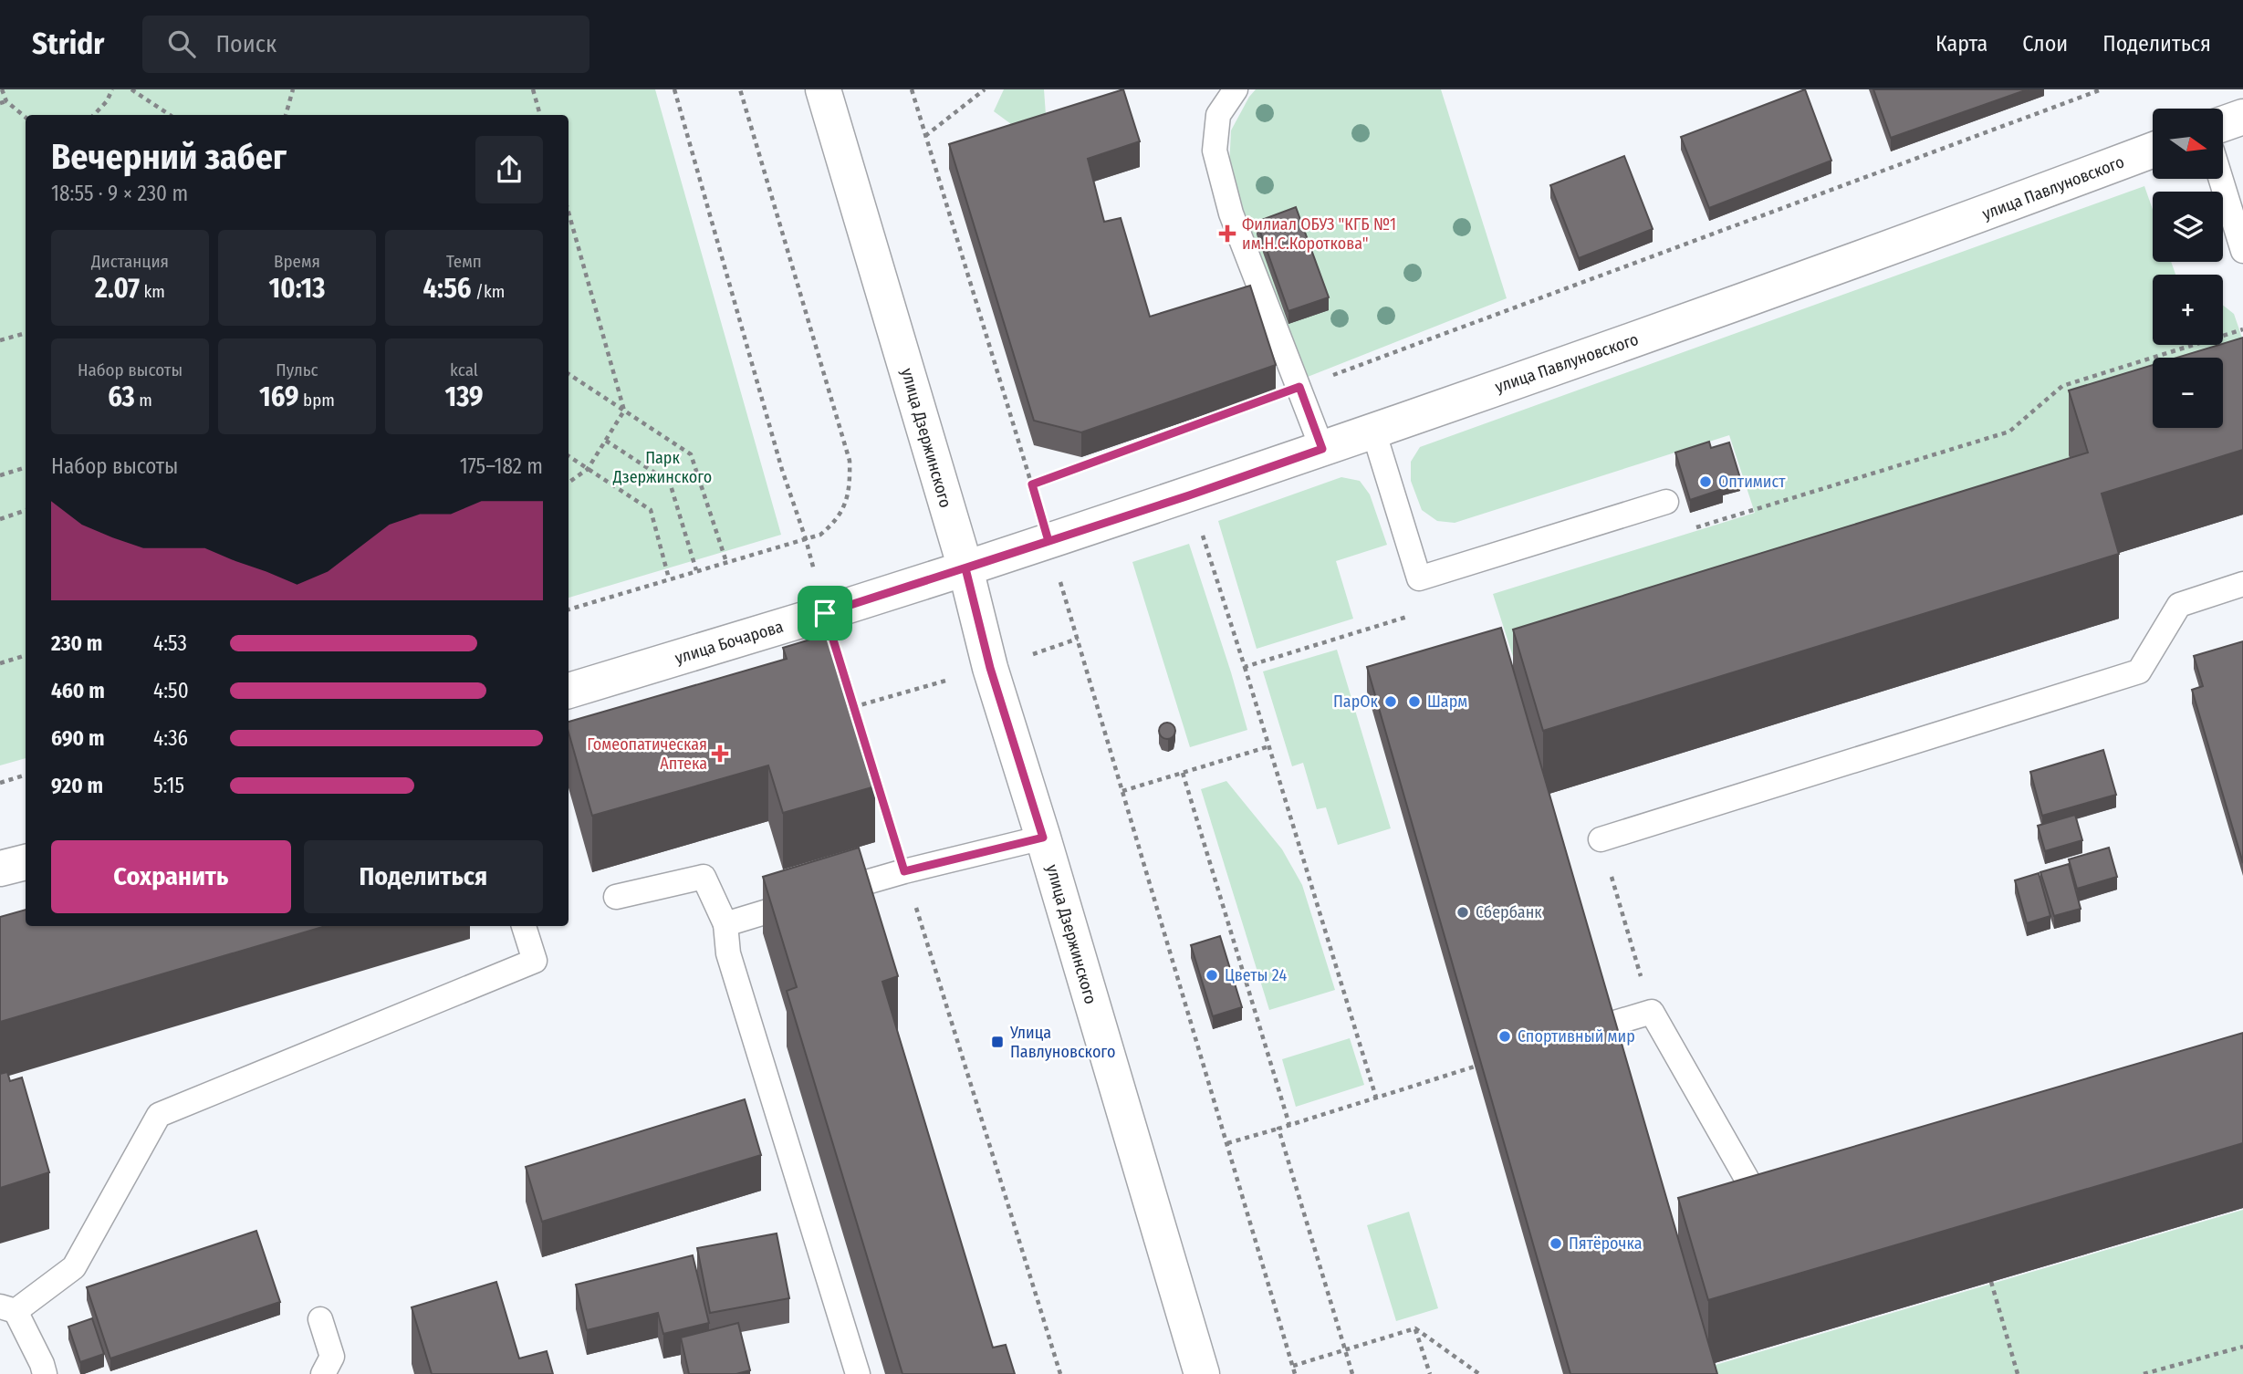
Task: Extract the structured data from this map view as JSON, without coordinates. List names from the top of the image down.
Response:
{
  "streets": {
    "street": ["улица Павлуновского", "улица Дзержинского", "улица Бочарова"]
  },
  "crossings": [
    ["улица Павлуновского", "улица Дзержинского"],
    ["улица Павлуновского", "улица Бочарова"],
    ["улица Дзержинского", "улица Бочарова"]
  ],
  "parks": ["Парк Дзержинского"],
  "places": {
    "health": ["Филиал ОБУЗ \"КГБ №1 им.Н.С.Короткова\"", "Гомеопатическая Аптека"],
    "other": [
      "Оптимист",
      "ПарОк",
      "Шарм",
      "Сбербанк",
      "Цветы 24",
      "Спортивный мир",
      "Пятёрочка"
    ],
    "transit": ["Улица Павлуновского"]
  },
  "north": "right",
  "page": {
    "header": "Stridr",
    "search": "Поиск",
    "nav": ["Карта", "Слои", "Поделиться"],
    "map_buttons": ["+", "−"],
    "heading": ["Вечерний забег", "18:55 · 9 × 230 m"],
    "stats": [
      ["Дистанция", "2.07 km"],
      ["Время", "10:13"],
      ["Темп", "4:56 /km"],
      ["Набор высоты", "63 m"],
      ["Пульс", "169 bpm"],
      ["kcal", "139"]
    ],
    "chart": ["Набор высоты", "175–182 m"],
    "list": [
      {
        "name": "230 m",
        "note": "4:53"
      },
      {
        "name": "460 m",
        "note": "4:50"
      },
      {
        "name": "690 m",
        "note": "4:36"
      },
      {
        "name": "920 m",
        "note": "5:15"
      }
    ],
    "buttons": ["Сохранить", "Поделиться"]
  }
}
